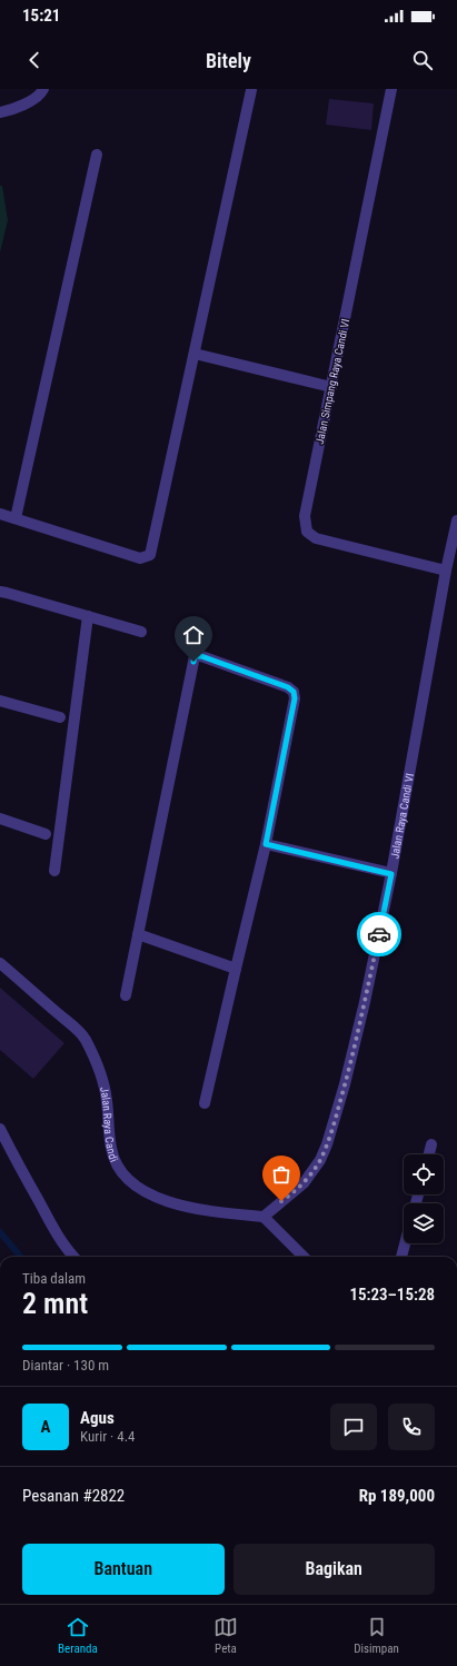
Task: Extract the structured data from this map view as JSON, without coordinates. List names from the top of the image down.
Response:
{
  "streets": {
    "street": ["Jalan Simpang Raya Candi VI", "Jalan Raya Candi VI", "Jalan Raya Candi"]
  },
  "crossings": [
    ["Jalan Simpang Raya Candi VI", "Jalan Raya Candi VI"],
    ["Jalan Raya Candi VI", "Jalan Raya Candi"]
  ],
  "page": {
    "status": "15:21",
    "header": "Bitely",
    "heading": ["2 mnt", "Tiba dalam", "15:23–15:28"],
    "panel": [
      "Agus",
      "Kurir · 4.4",
      "Pesanan #2822",
      "Rp 189,000"
    ],
    "bar": "Diantar · 130 m",
    "round": "A",
    "buttons": ["Bantuan", "Bagikan"],
    "tabs": ["Beranda", "Peta", "Disimpan"]
  }
}
